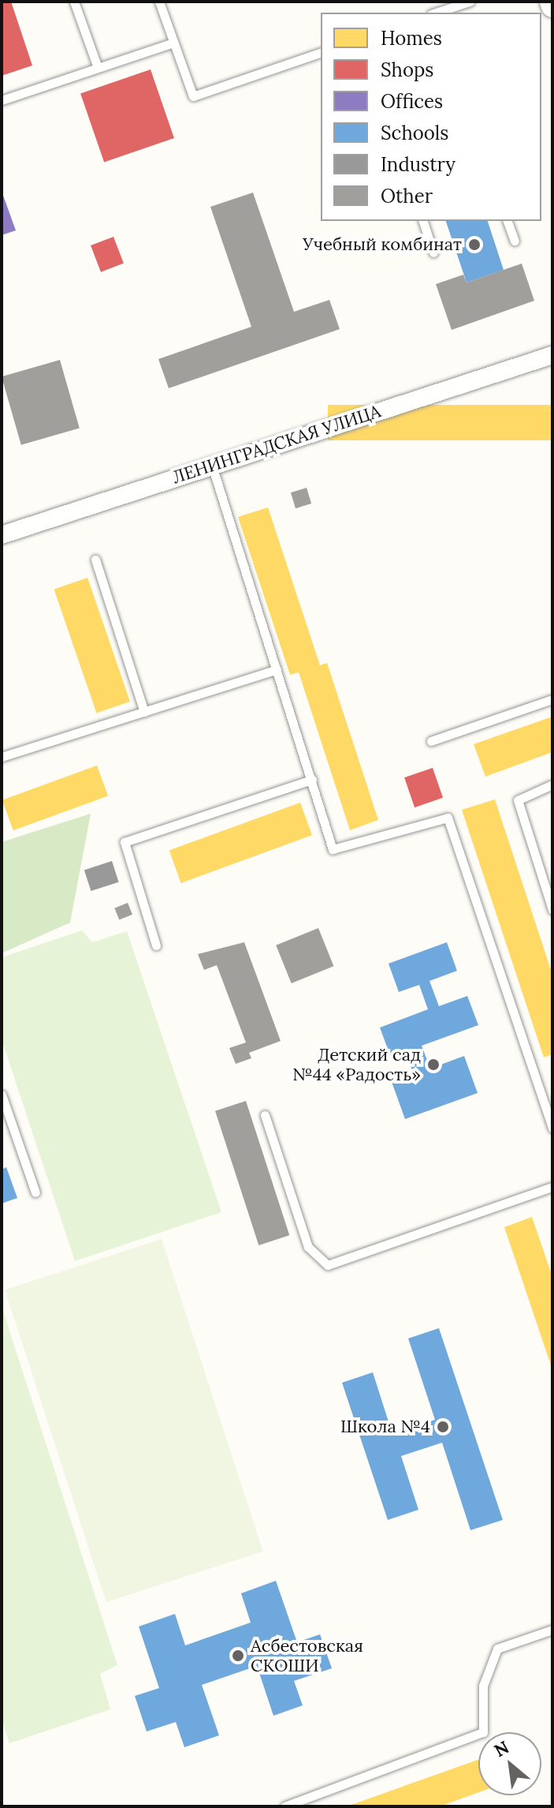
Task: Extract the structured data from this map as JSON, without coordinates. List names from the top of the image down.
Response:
{
  "streets": {
    "street": ["ЛЕНИНГРАДСКАЯ УЛИЦА"]
  },
  "places": [
    "Учебный комбинат",
    "Детский сад №44 «Радость»",
    "Школа №4",
    "Асбестовская СКОШИ"
  ],
  "legend": [
    "Homes",
    "Shops",
    "Offices",
    "Schools",
    "Industry",
    "Other"
  ],
  "north": "top left"
}
